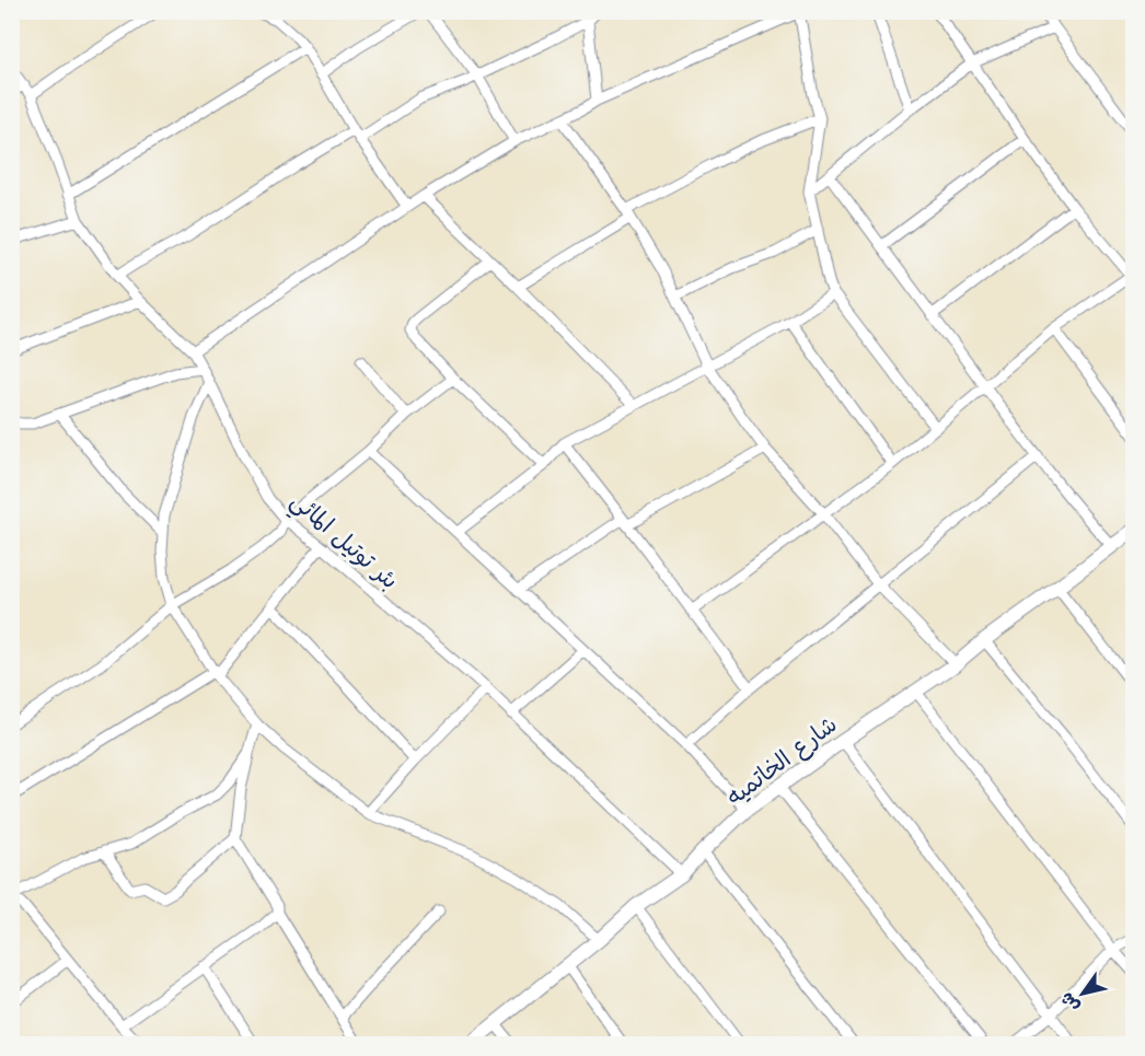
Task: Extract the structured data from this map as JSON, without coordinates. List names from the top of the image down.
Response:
{
  "streets": {
    "street": ["بئر توتيل المائي", "شارع الخاتميه"]
  },
  "crossings": [
    ["بئر توتيل المائي", "شارع الخاتميه"]
  ],
  "north": "bottom left"
}
